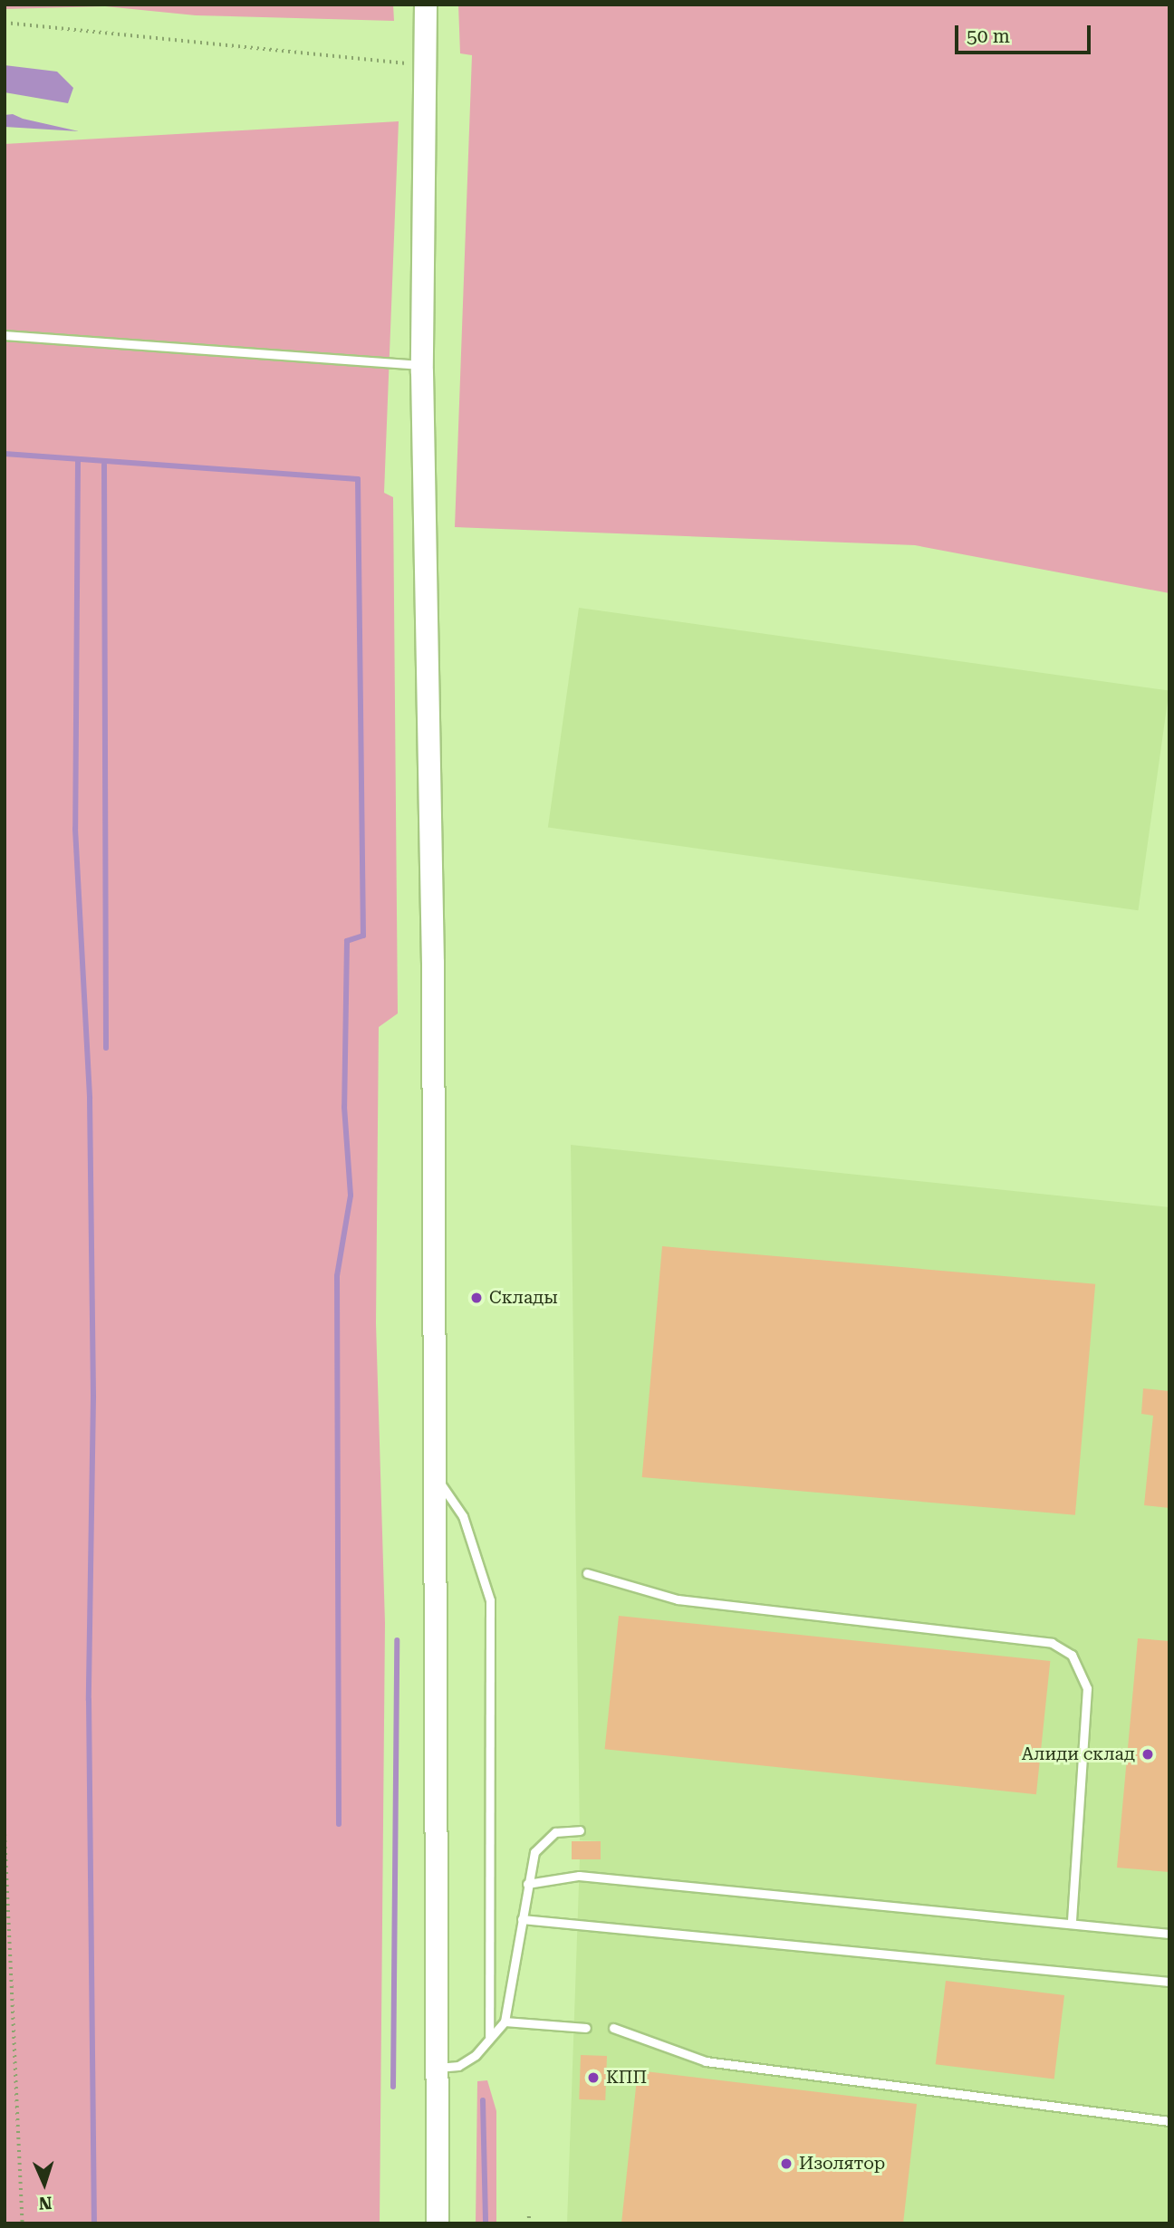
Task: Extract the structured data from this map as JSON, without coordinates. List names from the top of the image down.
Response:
{
  "places": [
    "Склады",
    "Алиди склад",
    "КПП",
    "Изолятор"
  ],
  "scale_bar": "50 m",
  "north": "bottom"
}
